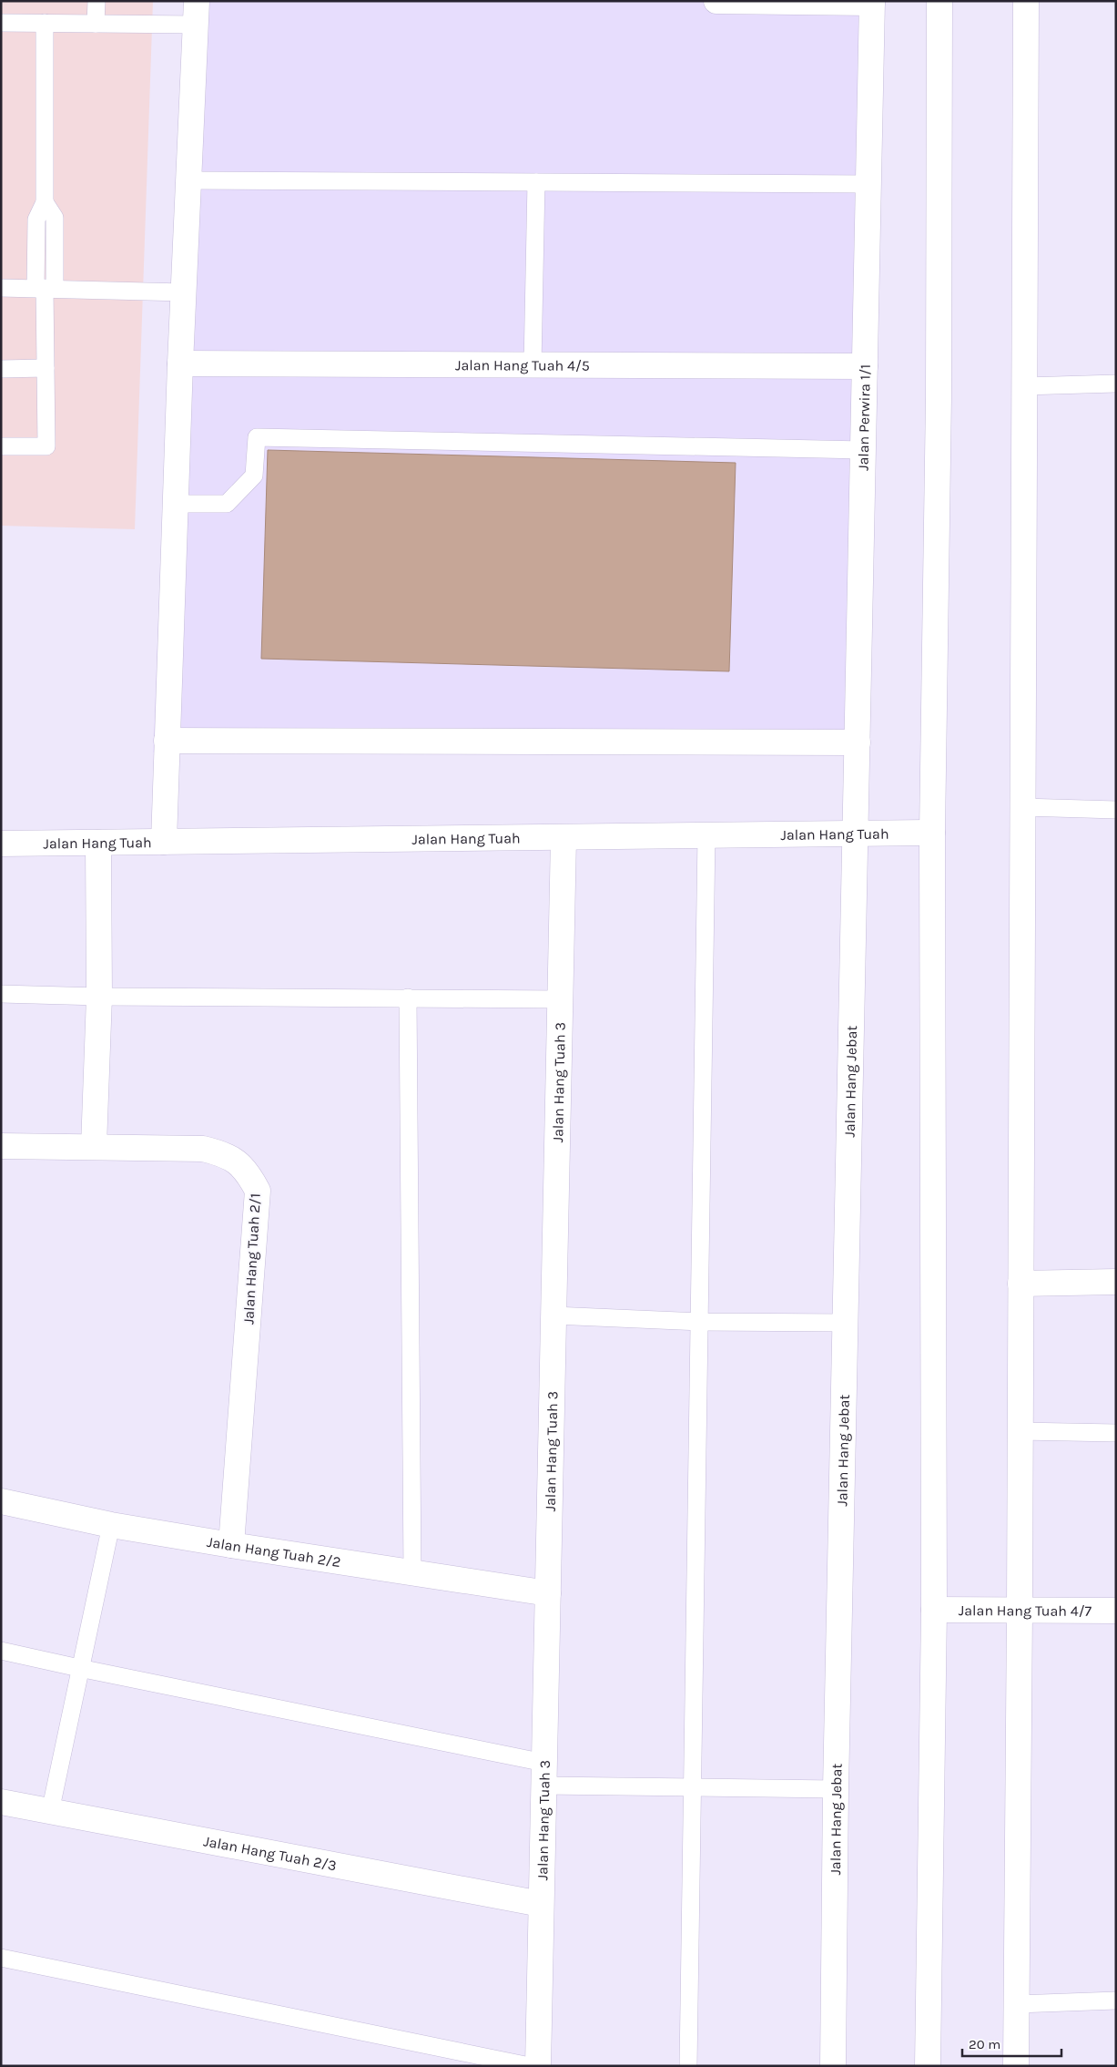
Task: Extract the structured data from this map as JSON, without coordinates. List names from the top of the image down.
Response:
{
  "streets": {
    "street": [
      "Jalan Hang Tuah 4/5",
      "Jalan Perwira 1/1",
      "Jalan Hang Tuah",
      "Jalan Hang Jebat",
      "Jalan Hang Tuah 3",
      "Jalan Hang Tuah 2/1",
      "Jalan Hang Tuah 2/2",
      "Jalan Hang Tuah 4/7",
      "Jalan Hang Tuah 2/3"
    ]
  },
  "crossings": [
    ["Jalan Hang Tuah 4/5", "Jalan Perwira 1/1"],
    ["Jalan Perwira 1/1", "Jalan Hang Tuah"],
    ["Jalan Perwira 1/1", "Jalan Hang Jebat"],
    ["Jalan Hang Tuah", "Jalan Hang Jebat"],
    ["Jalan Hang Tuah", "Jalan Hang Tuah 3"],
    ["Jalan Hang Tuah 3", "Jalan Hang Tuah 2/2"],
    ["Jalan Hang Tuah 3", "Jalan Hang Tuah 2/3"],
    ["Jalan Hang Tuah 2/1", "Jalan Hang Tuah 2/2"]
  ],
  "scale_bar": "20 m"
}
